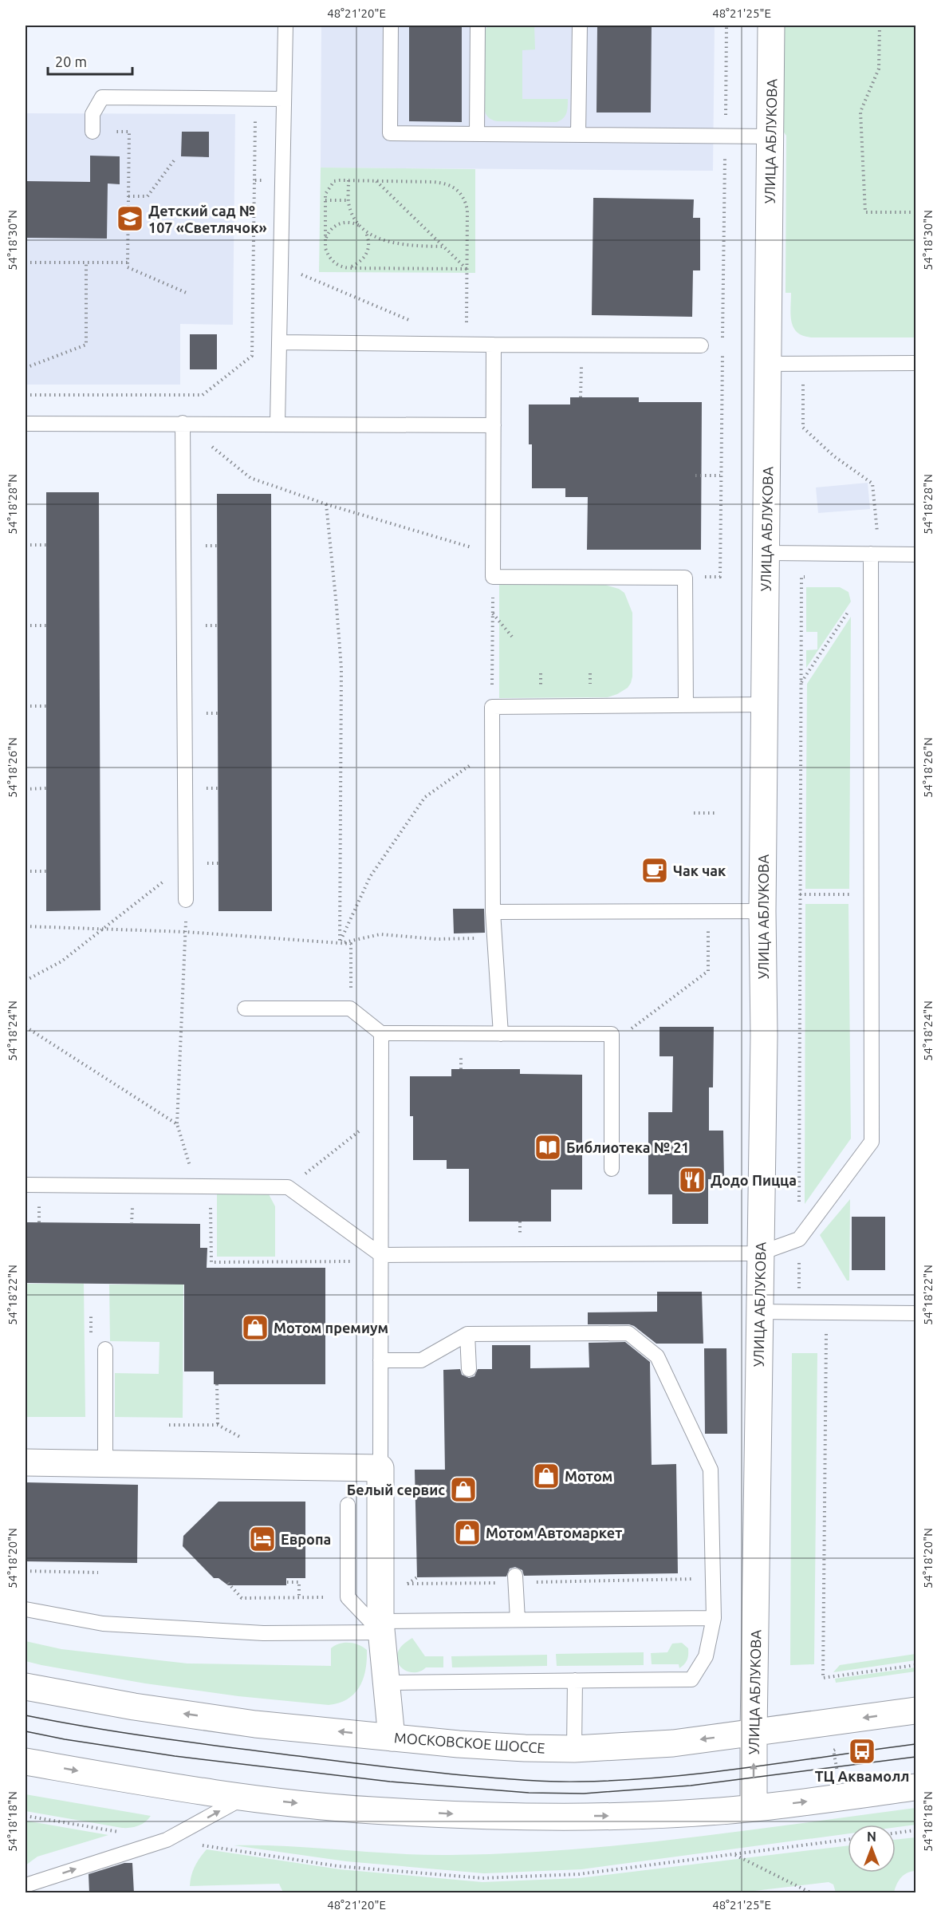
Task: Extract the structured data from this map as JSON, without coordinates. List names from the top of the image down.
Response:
{
  "streets": {
    "street": ["УЛИЦА АБЛУКОВА", "МОСКОВСКОЕ ШОССЕ"]
  },
  "crossings": [
    ["УЛИЦА АБЛУКОВА", "МОСКОВСКОЕ ШОССЕ"]
  ],
  "places": {
    "school or university": ["Детский сад № 107 «Светлячок»"],
    "cafe": ["Чак чак"],
    "library": ["Библиотека № 21"],
    "restaurant": ["Додо Пицца"],
    "shop": [
      "Мотом премиум",
      "Мотом",
      "Белый сервис",
      "Мотом Автомаркет"
    ],
    "hotel": ["Европа"],
    "bus stop": ["ТЦ Аквамолл"]
  },
  "scale_bar": "20 m",
  "north": "top",
  "coordinates": [
    "48°21'20\"E",
    "48°21'25\"E",
    "54°18'30\"N",
    "54°18'28\"N",
    "54°18'26\"N",
    "54°18'24\"N",
    "54°18'22\"N",
    "54°18'20\"N",
    "54°18'18\"N"
  ]
}
